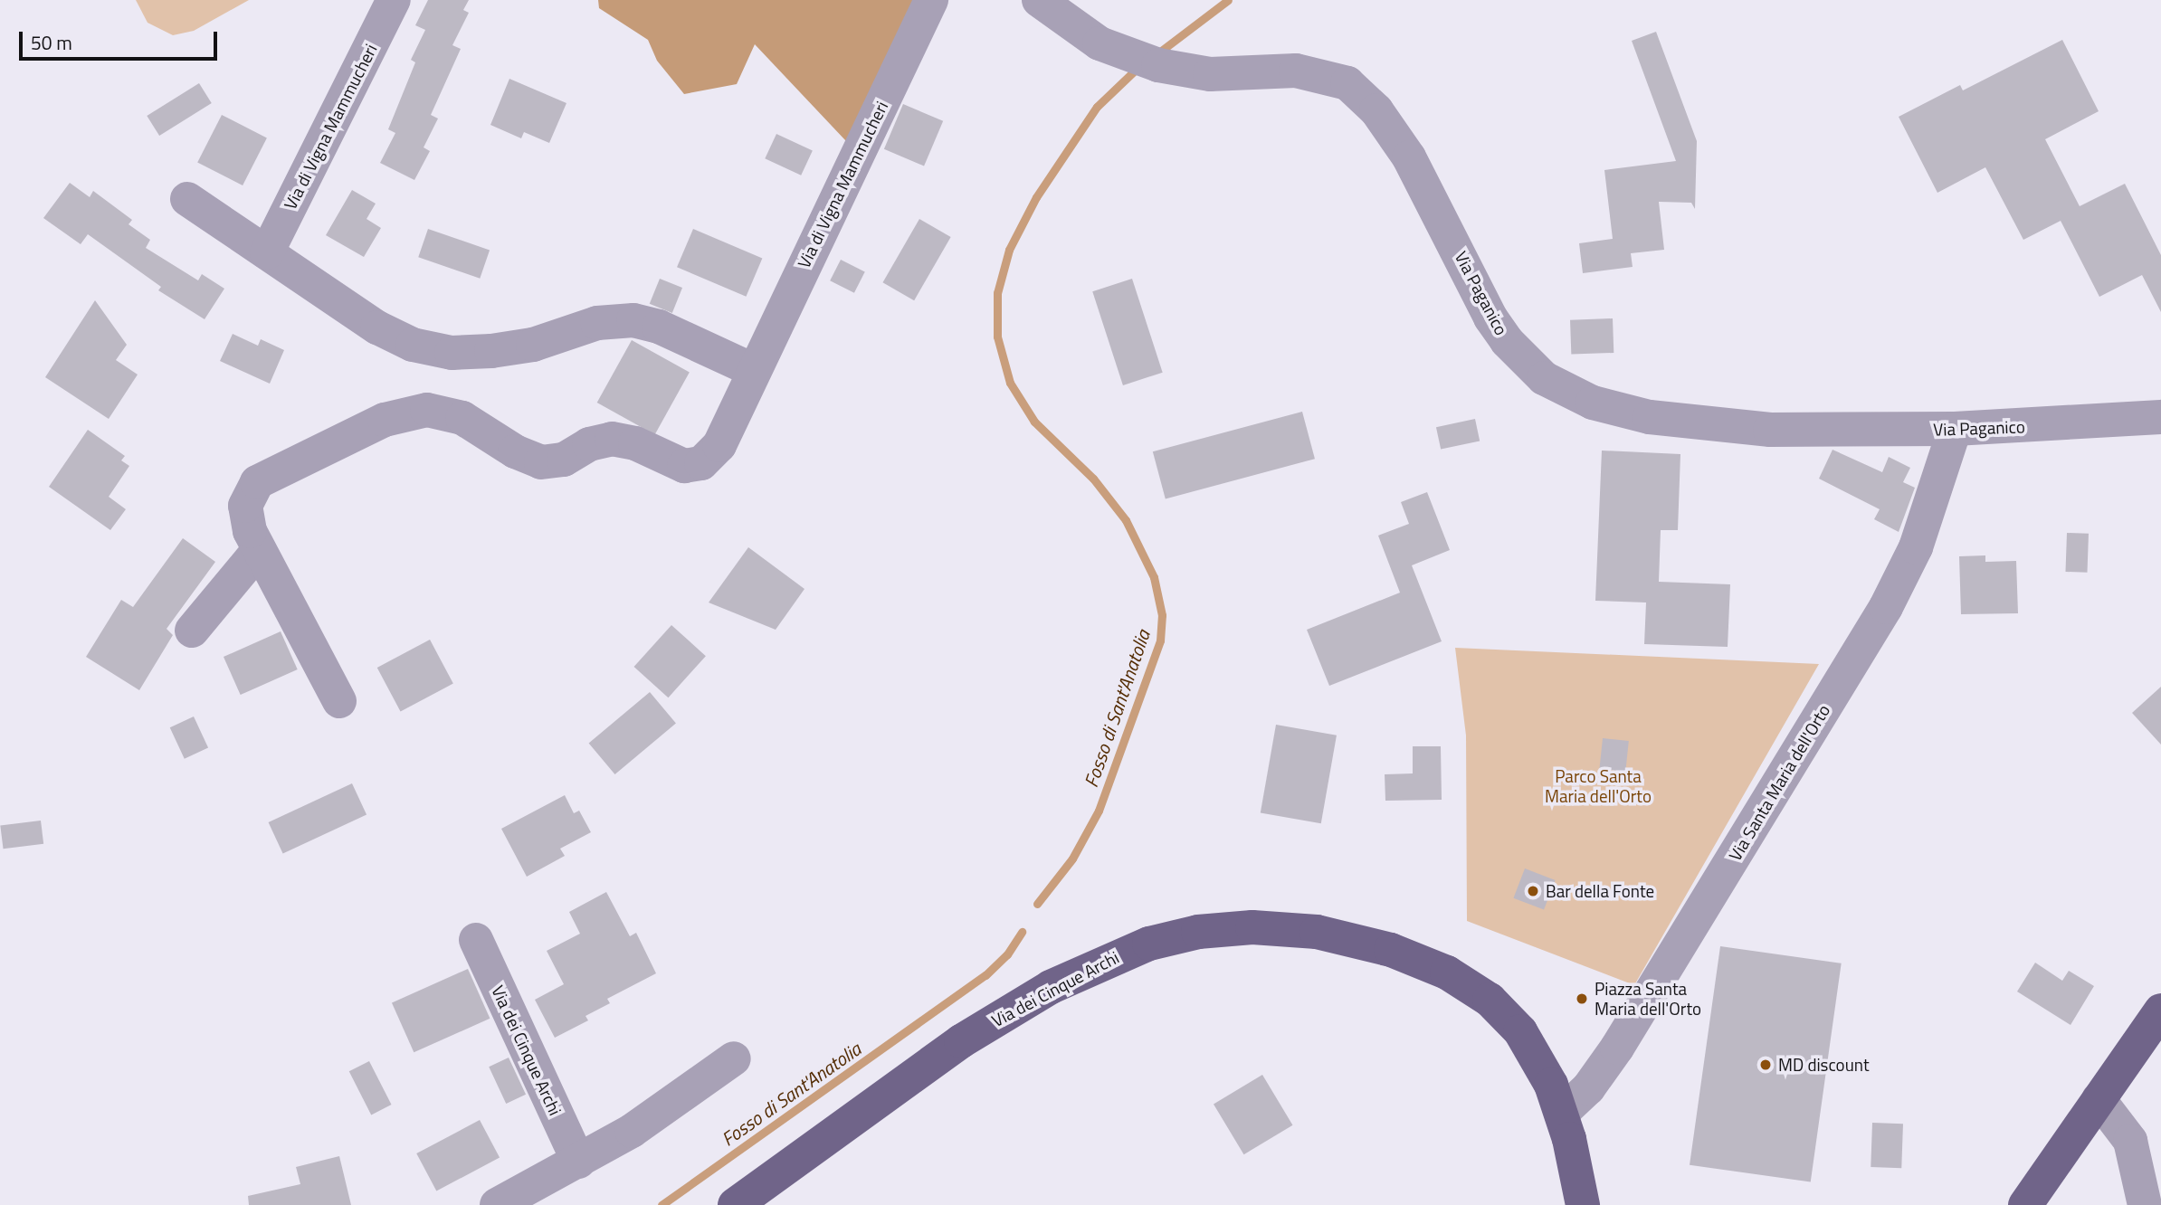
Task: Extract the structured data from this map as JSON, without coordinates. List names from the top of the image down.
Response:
{
  "streets": {
    "main road": ["Via dei Cinque Archi"],
    "street": ["Via di Vigna Mammucheri", "Via Paganico", "Via Santa Maria dell'Orto"]
  },
  "crossings": [
    ["Via Paganico", "Via Santa Maria dell'Orto"],
    ["Via Santa Maria dell'Orto", "Via dei Cinque Archi"]
  ],
  "water": ["Fosso di Sant'Anatolia"],
  "parks": ["Parco Santa Maria dell'Orto"],
  "places": ["Bar della Fonte", "Piazza Santa Maria dell'Orto", "MD discount"],
  "scale_bar": "50 m"
}
